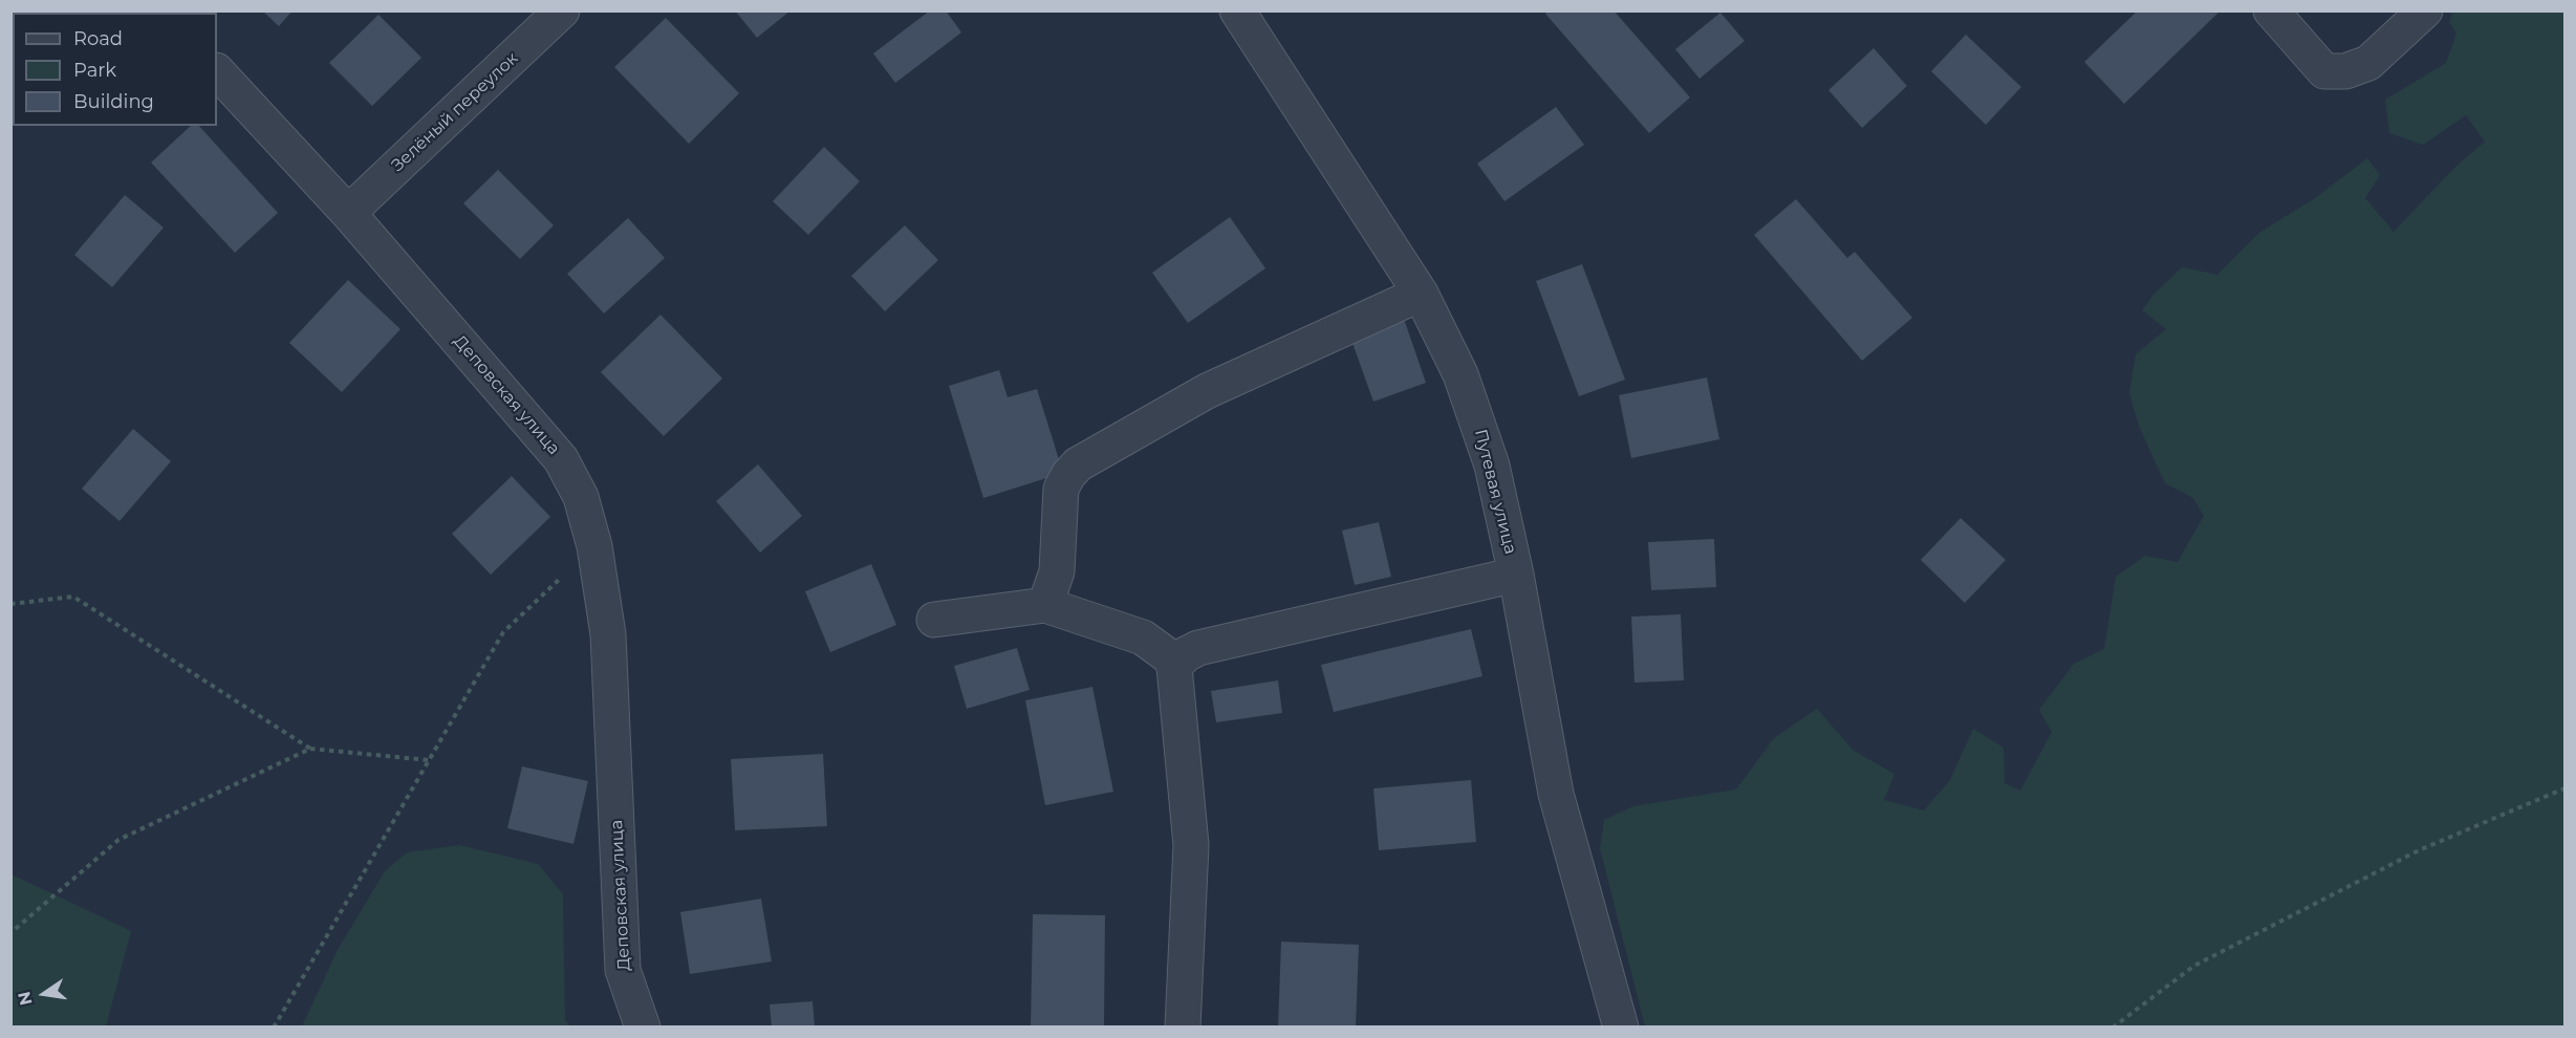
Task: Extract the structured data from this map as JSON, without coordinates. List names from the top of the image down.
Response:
{
  "streets": {
    "street": ["Зелёный переулок", "Деповская улица", "Путевая улица"]
  },
  "crossings": [
    ["Зелёный переулок", "Деповская улица"]
  ],
  "legend": ["Road", "Park", "Building"],
  "north": "left"
}
